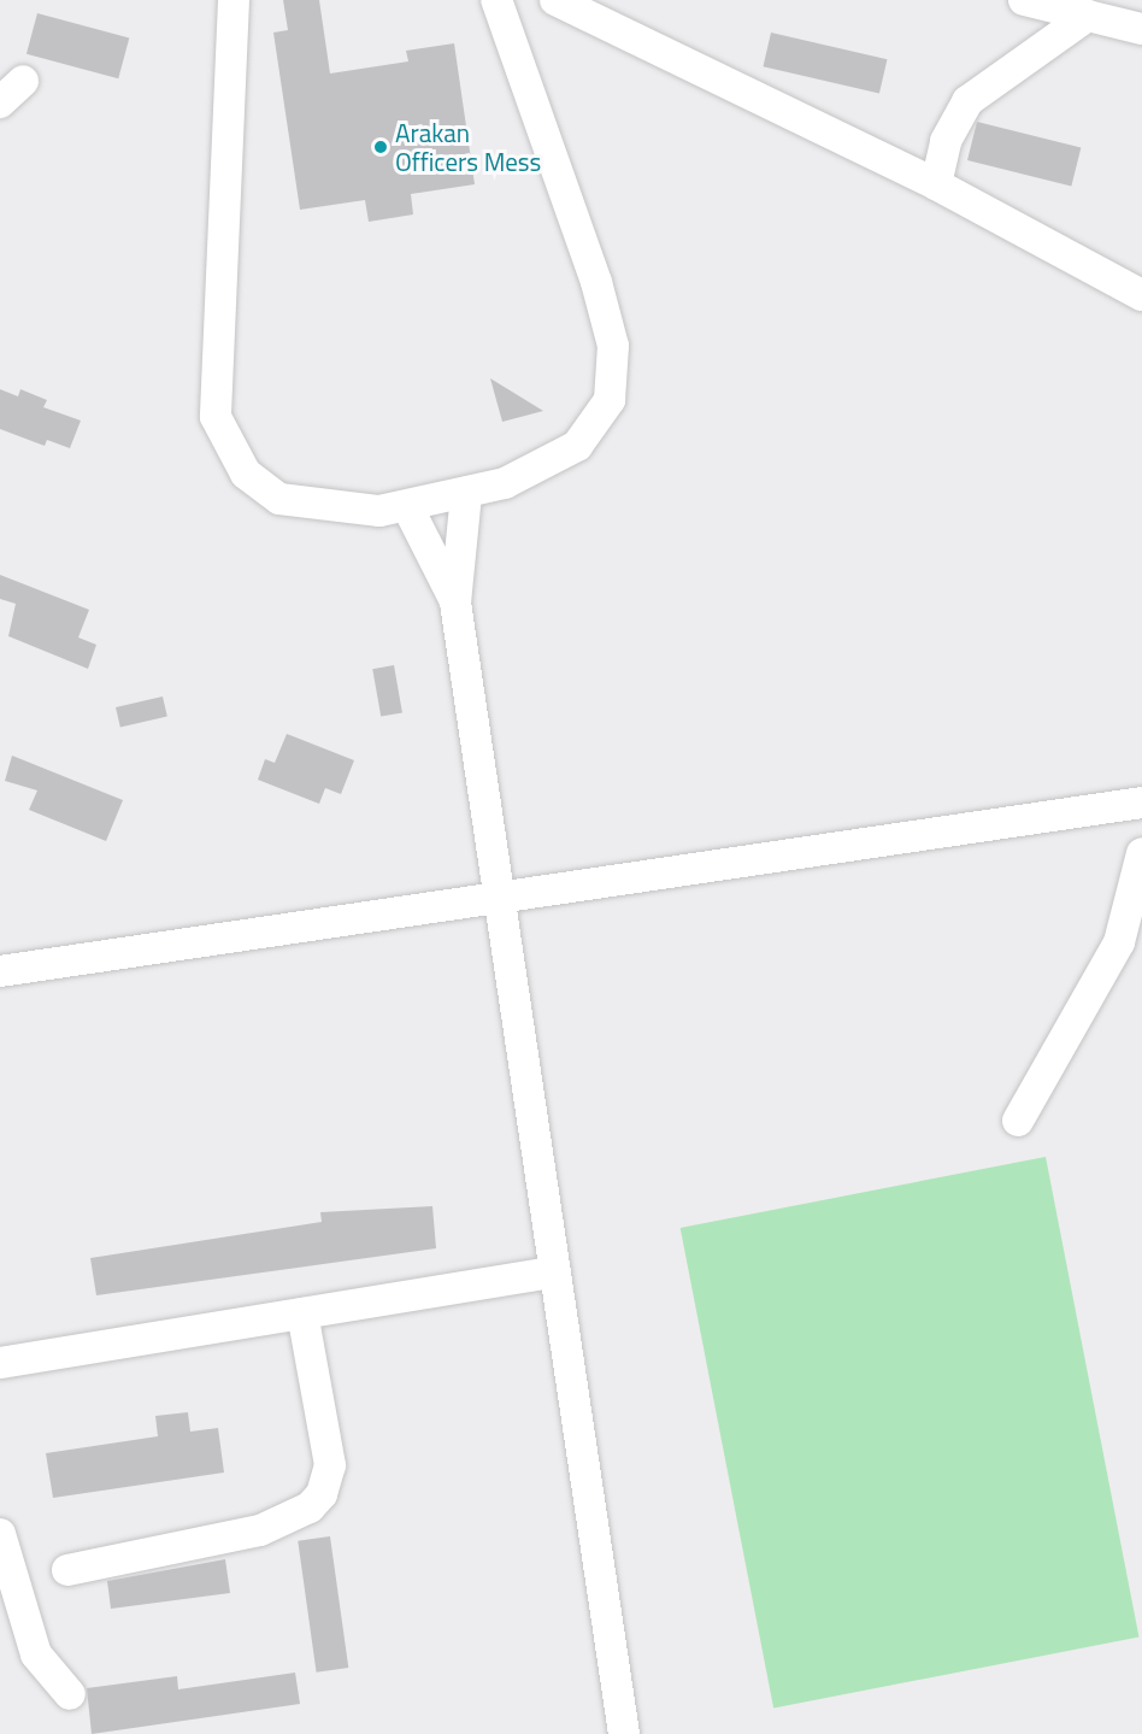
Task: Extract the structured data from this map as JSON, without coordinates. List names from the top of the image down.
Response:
{
  "places": ["Arakan Officers Mess"]
}
